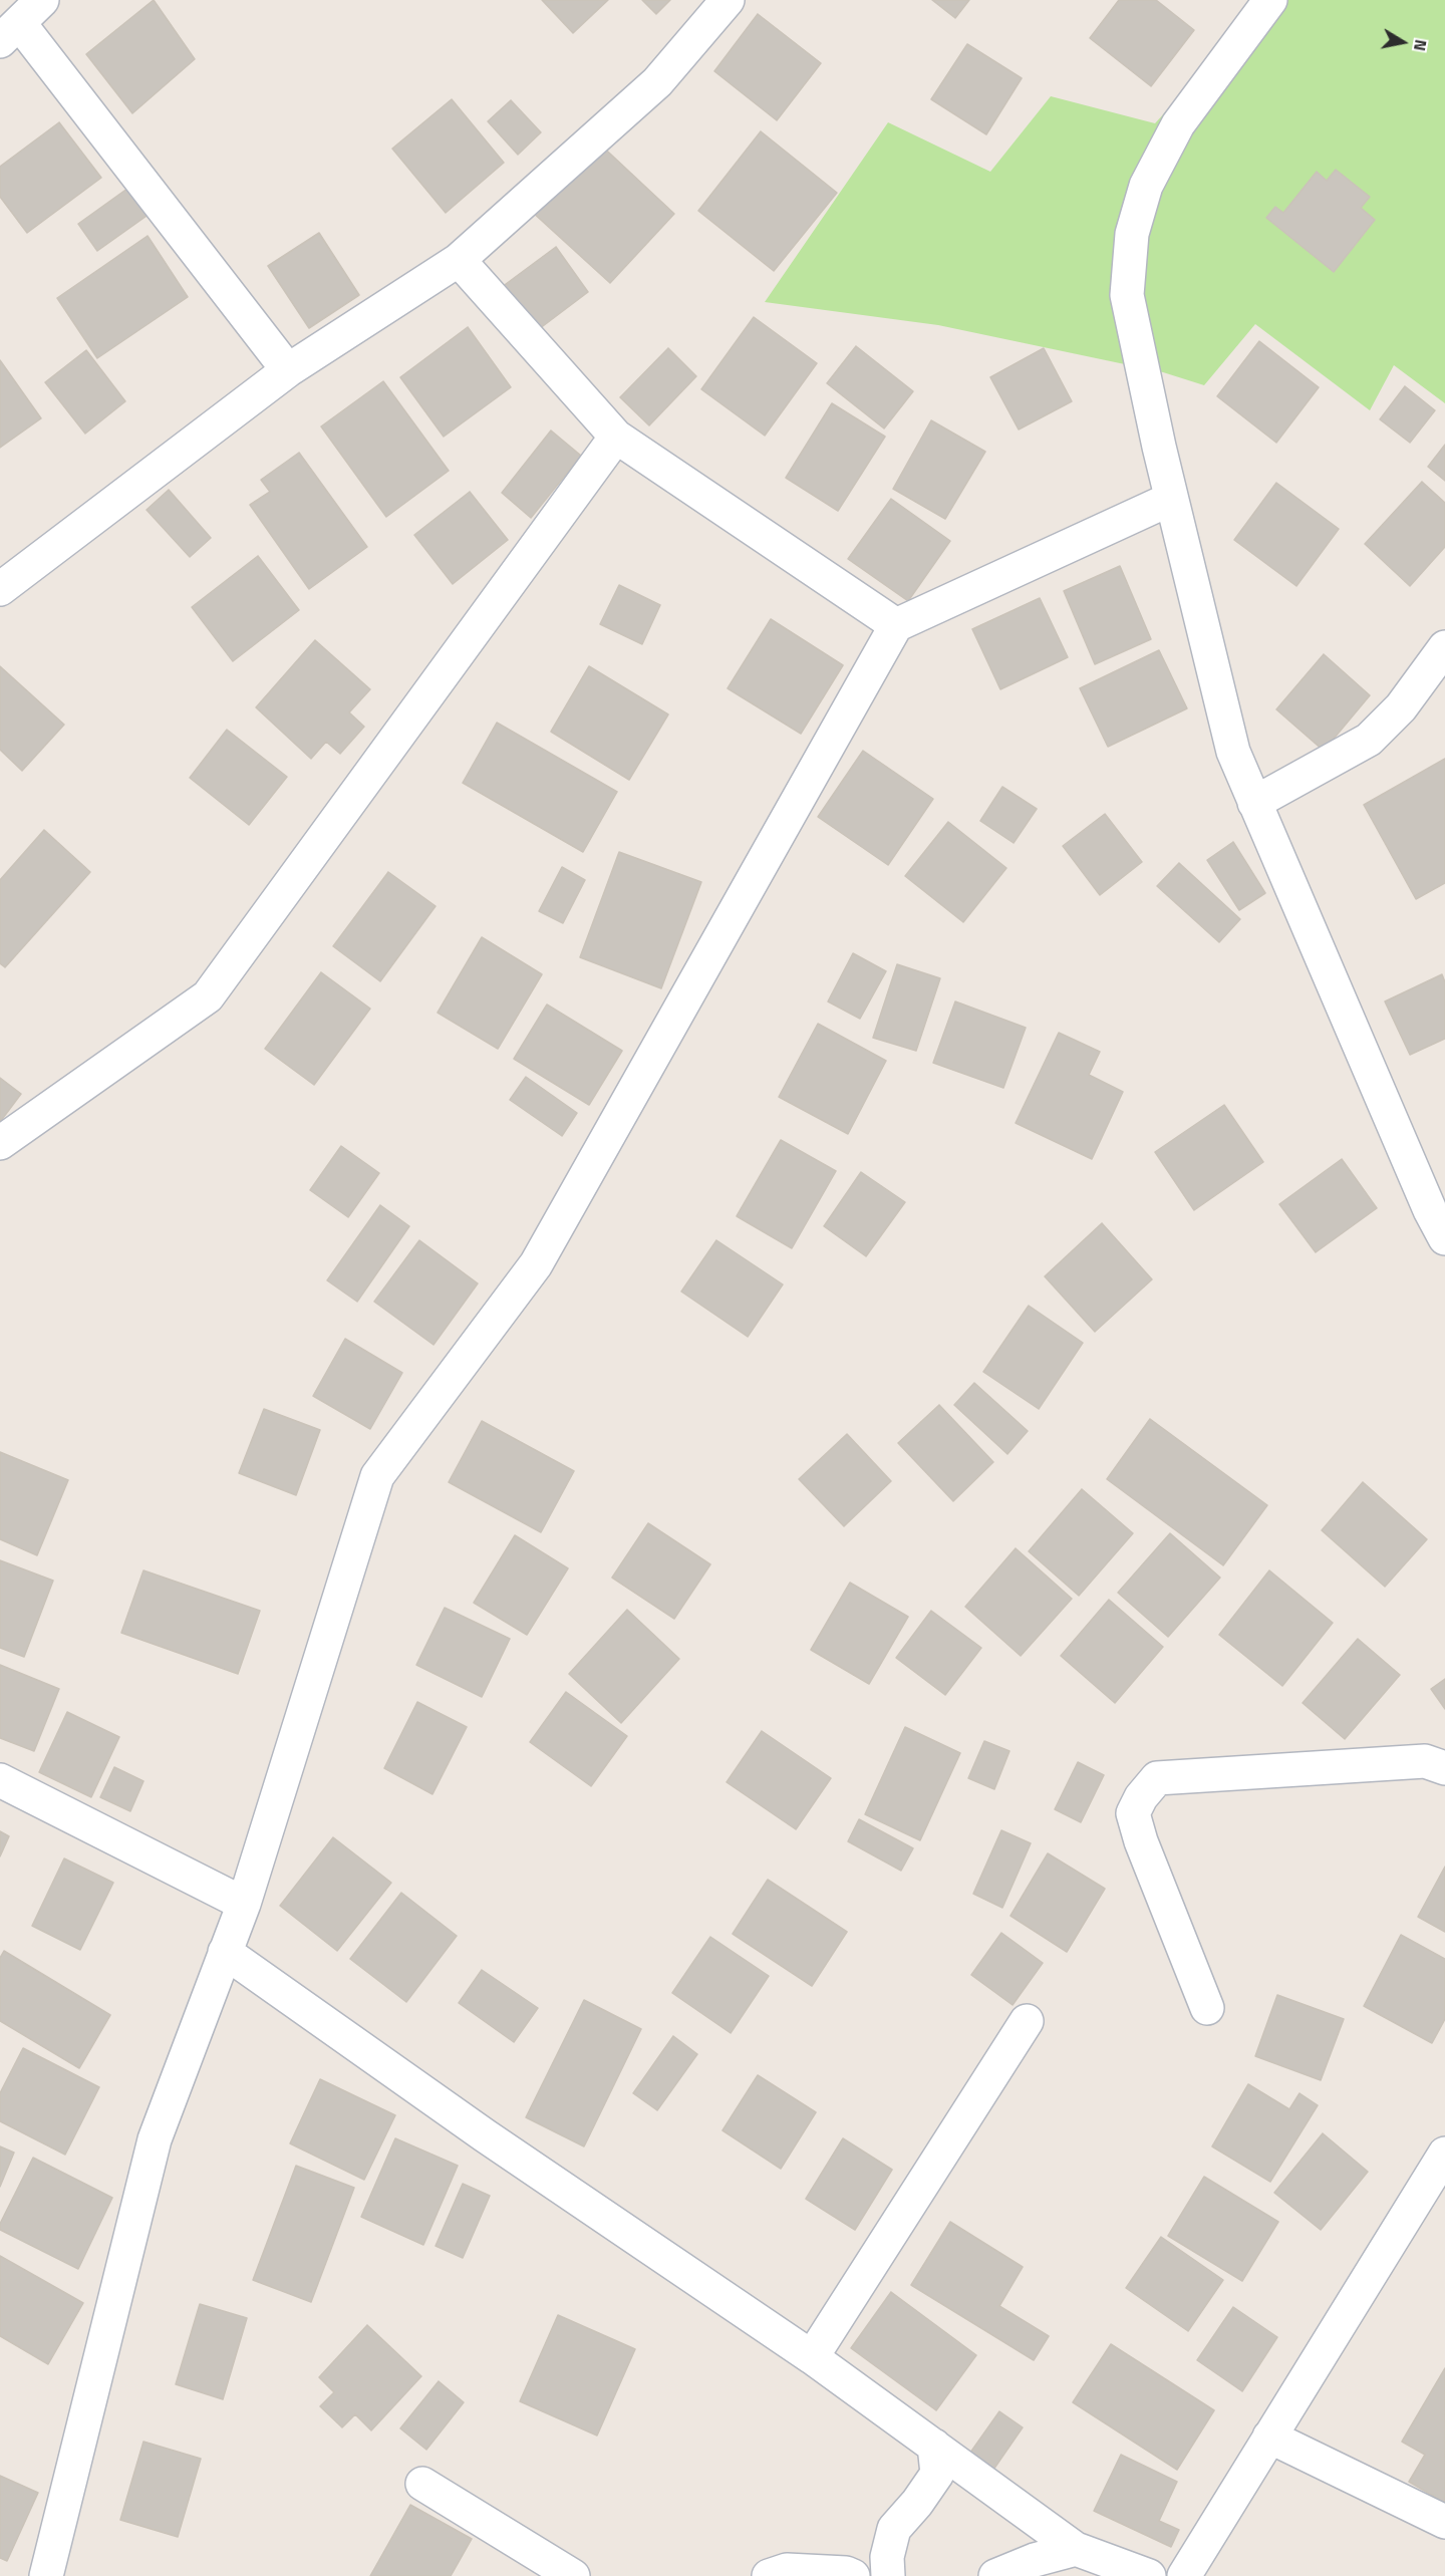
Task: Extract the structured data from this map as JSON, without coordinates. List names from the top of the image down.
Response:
{
  "north": "right"
}
